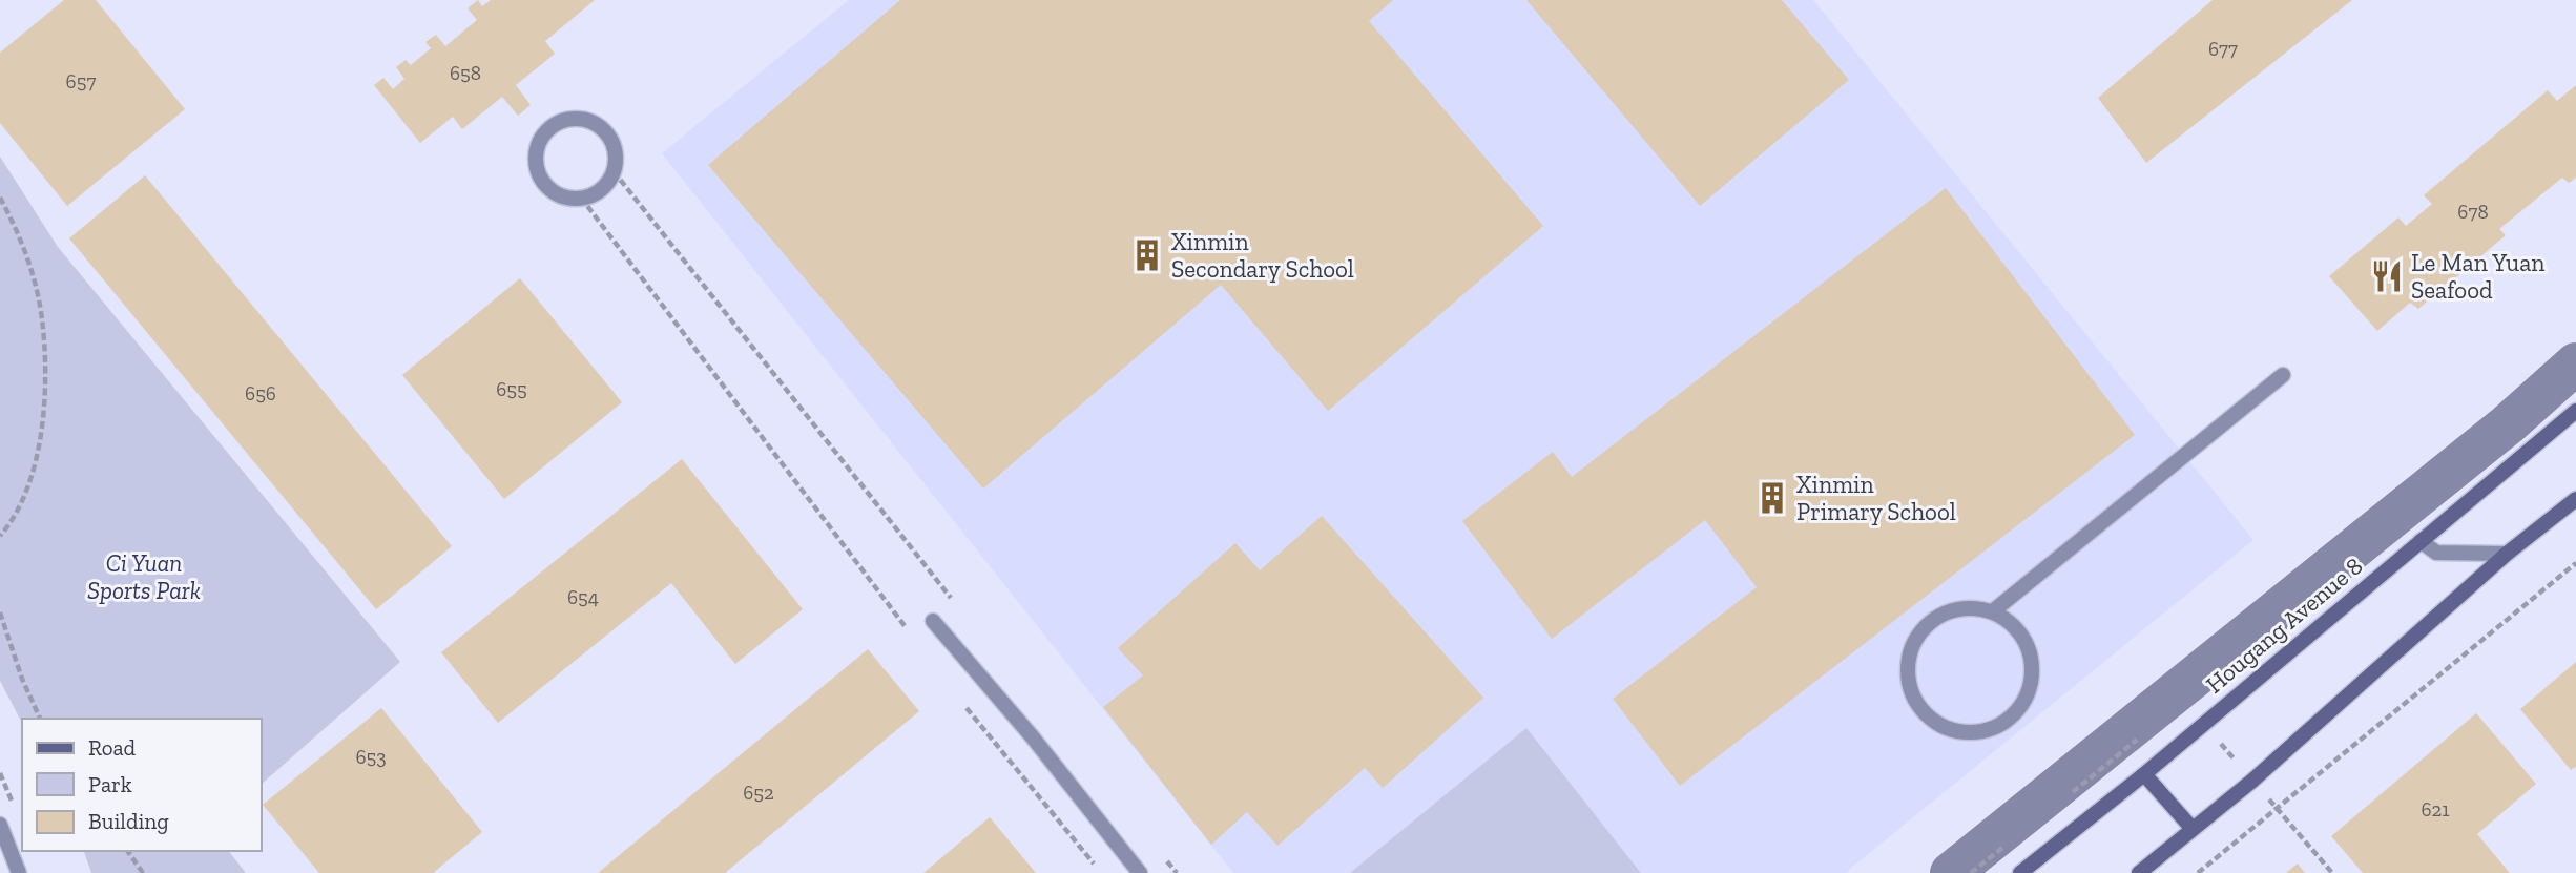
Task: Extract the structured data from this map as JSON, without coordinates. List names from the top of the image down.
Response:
{
  "streets": {
    "main road": ["Hougang Avenue 8"]
  },
  "parks": ["Ci Yuan Sports Park"],
  "places": {
    "building": ["Xinmin Secondary School", "Xinmin Primary School"],
    "restaurant": ["Le Man Yuan Seafood"]
  },
  "house_numbers": [
    "677",
    "658",
    "657",
    "678",
    "655",
    "656",
    "654",
    "653",
    "652",
    "621"
  ],
  "legend": ["Road", "Park", "Building"]
}
